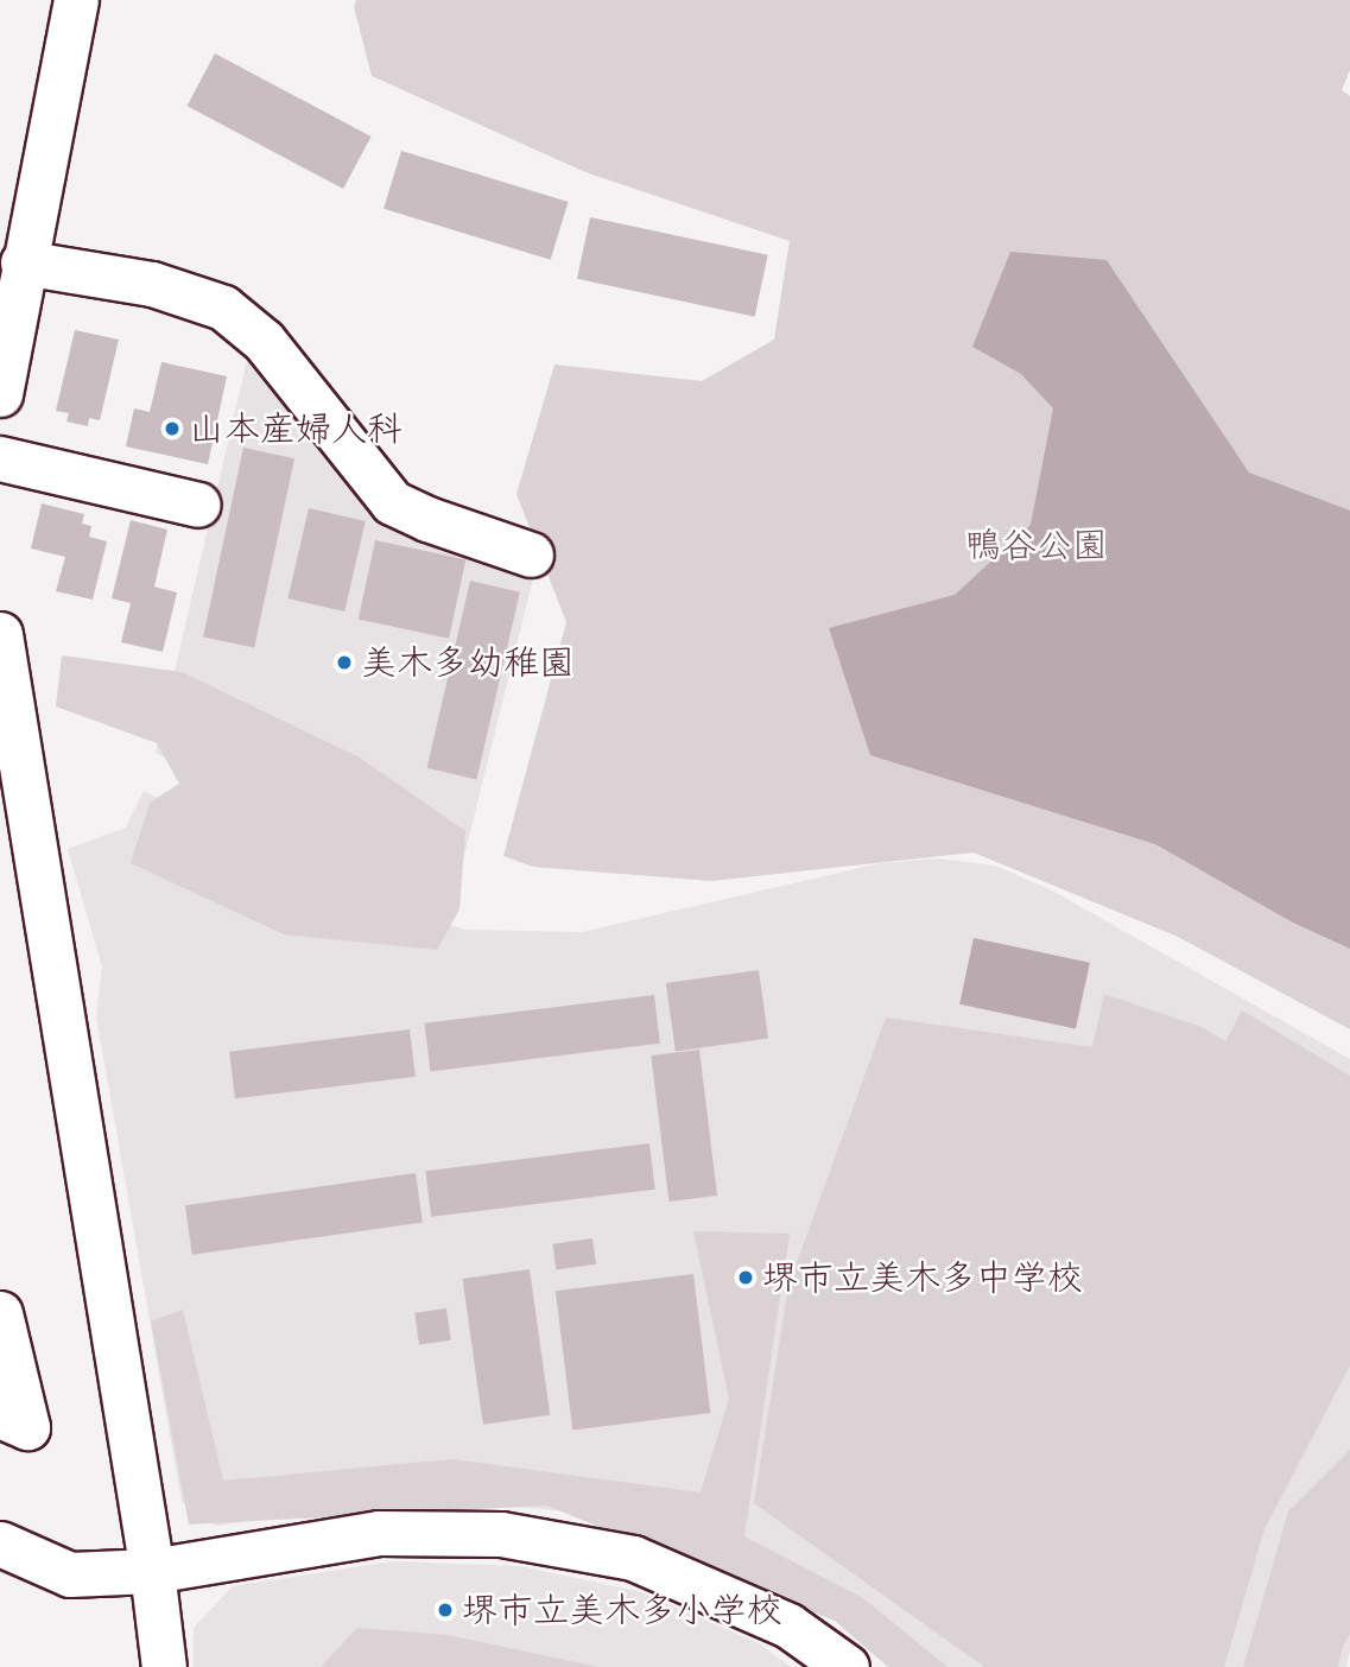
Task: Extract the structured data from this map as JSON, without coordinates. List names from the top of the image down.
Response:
{
  "parks": ["鴨谷公園"],
  "places": [
    "山本産婦人科",
    "美木多幼稚園",
    "堺市立美木多中学校",
    "堺市立美木多小学校"
  ]
}
